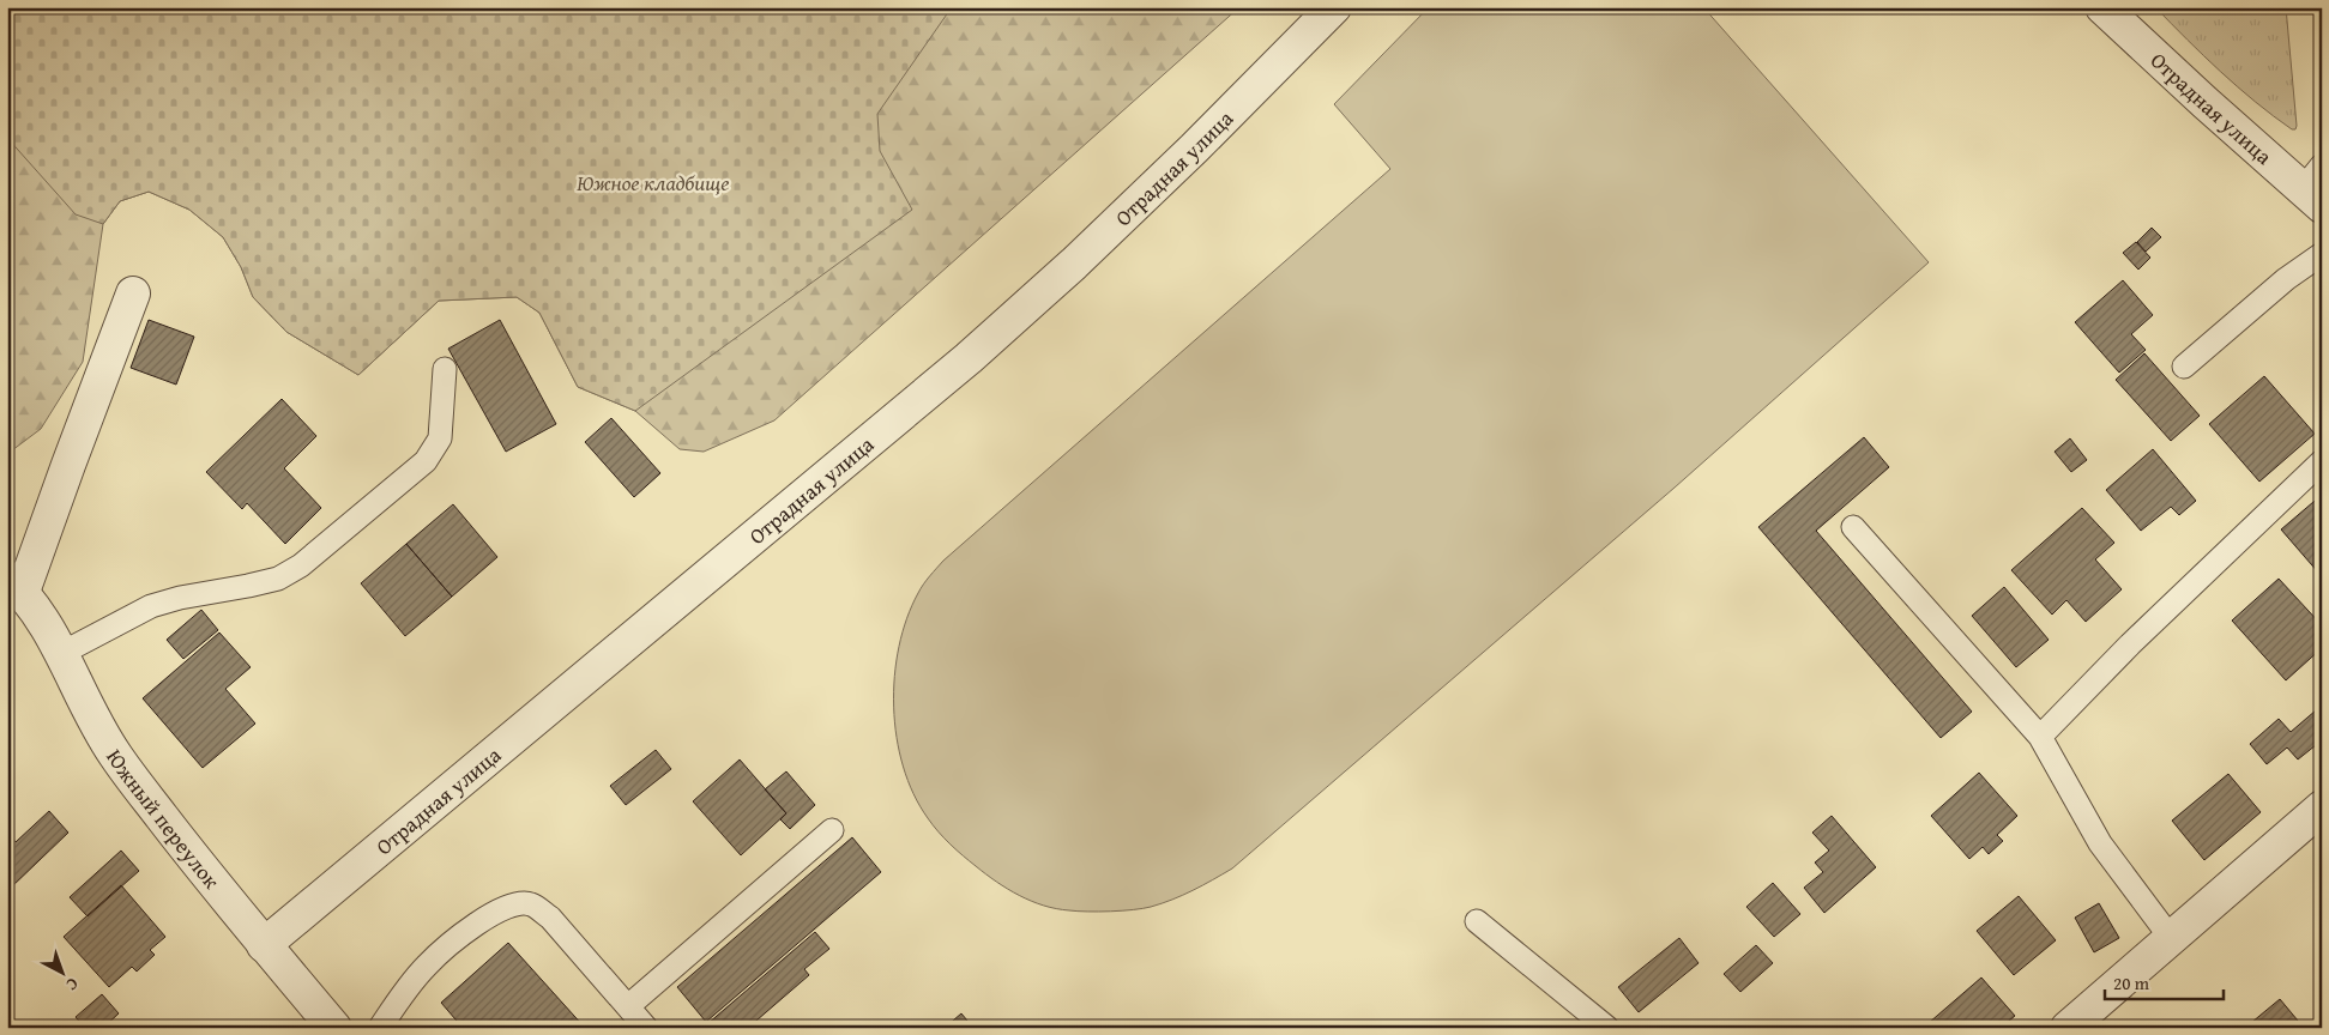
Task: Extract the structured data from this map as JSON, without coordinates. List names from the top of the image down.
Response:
{
  "streets": {
    "street": ["Отрадная улица", "Южный переулок"]
  },
  "crossings": [
    ["Отрадная улица", "Южный переулок"]
  ],
  "parks": ["Южное кладбище"],
  "scale_bar": "20 m",
  "north": "bottom right"
}
